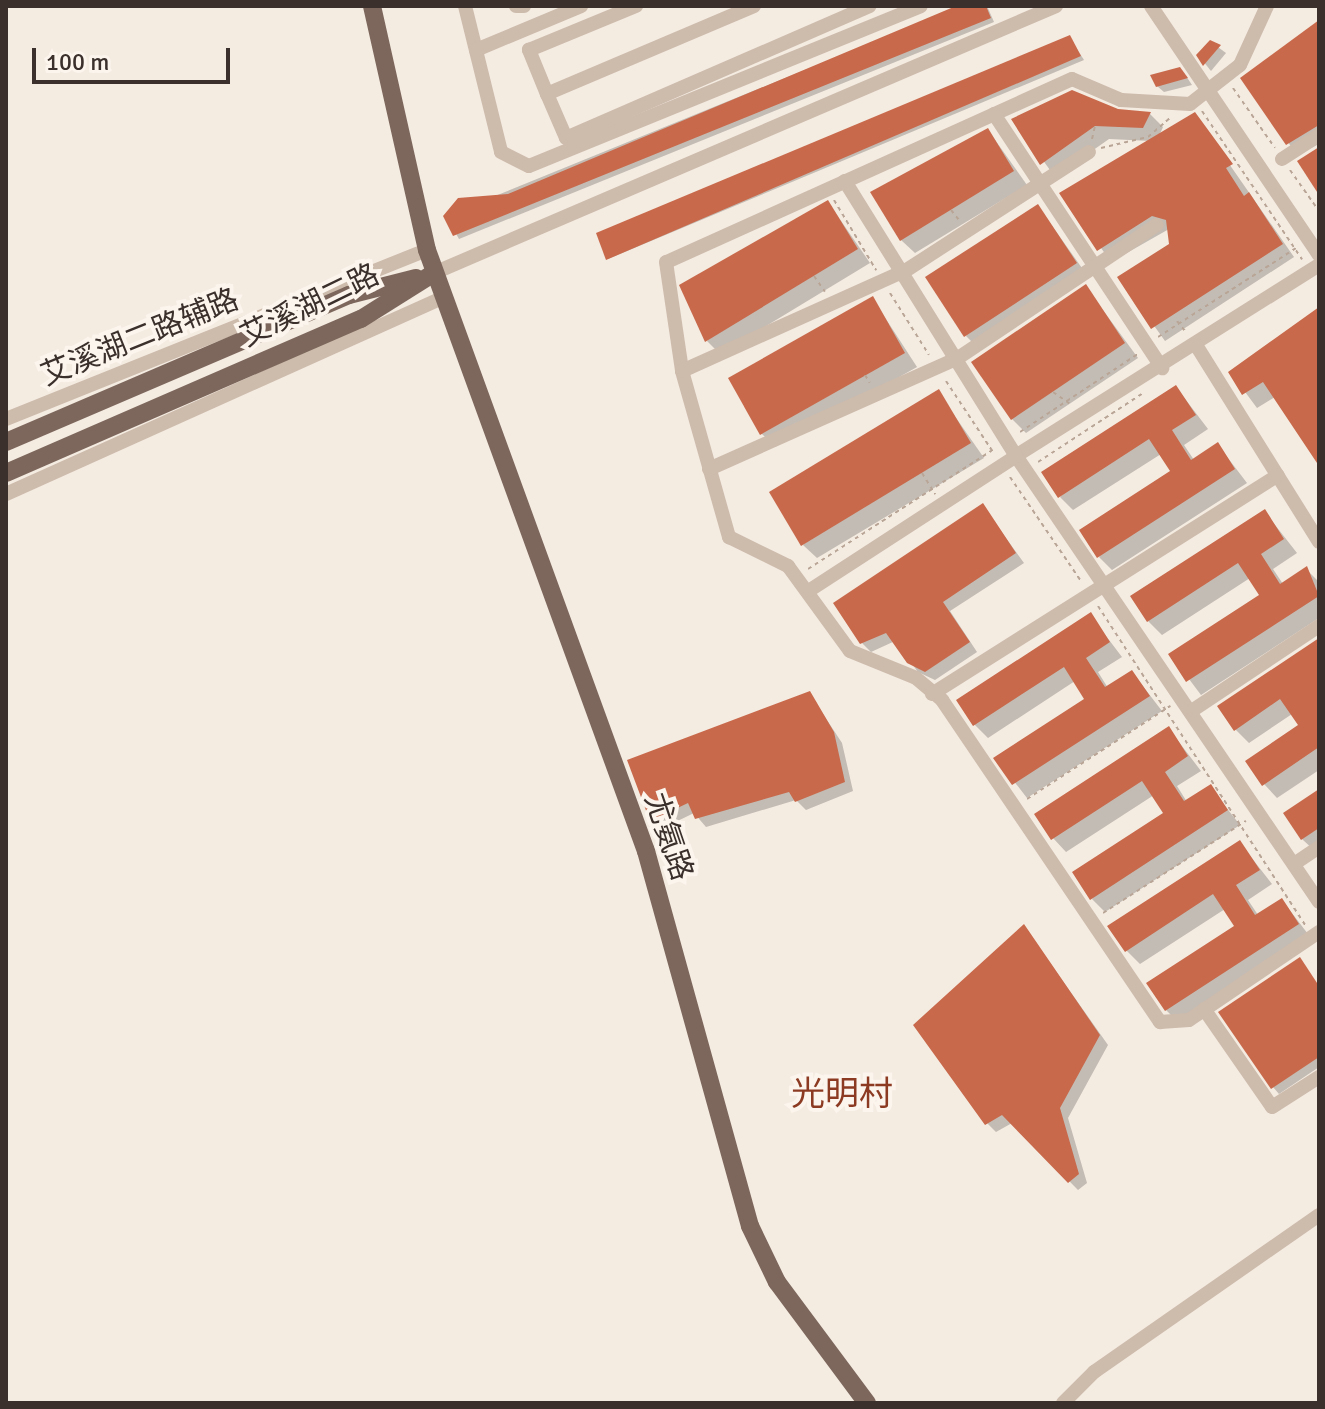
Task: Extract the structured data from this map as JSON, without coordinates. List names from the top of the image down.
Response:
{
  "streets": {
    "main road": ["艾溪湖二路", "尤氨路"],
    "street": ["艾溪湖二路辅路"]
  },
  "crossings": [
    ["艾溪湖二路", "尤氨路"],
    ["艾溪湖二路辅路", "尤氨路"]
  ],
  "districts": ["光明村"],
  "scale_bar": "100 m"
}
